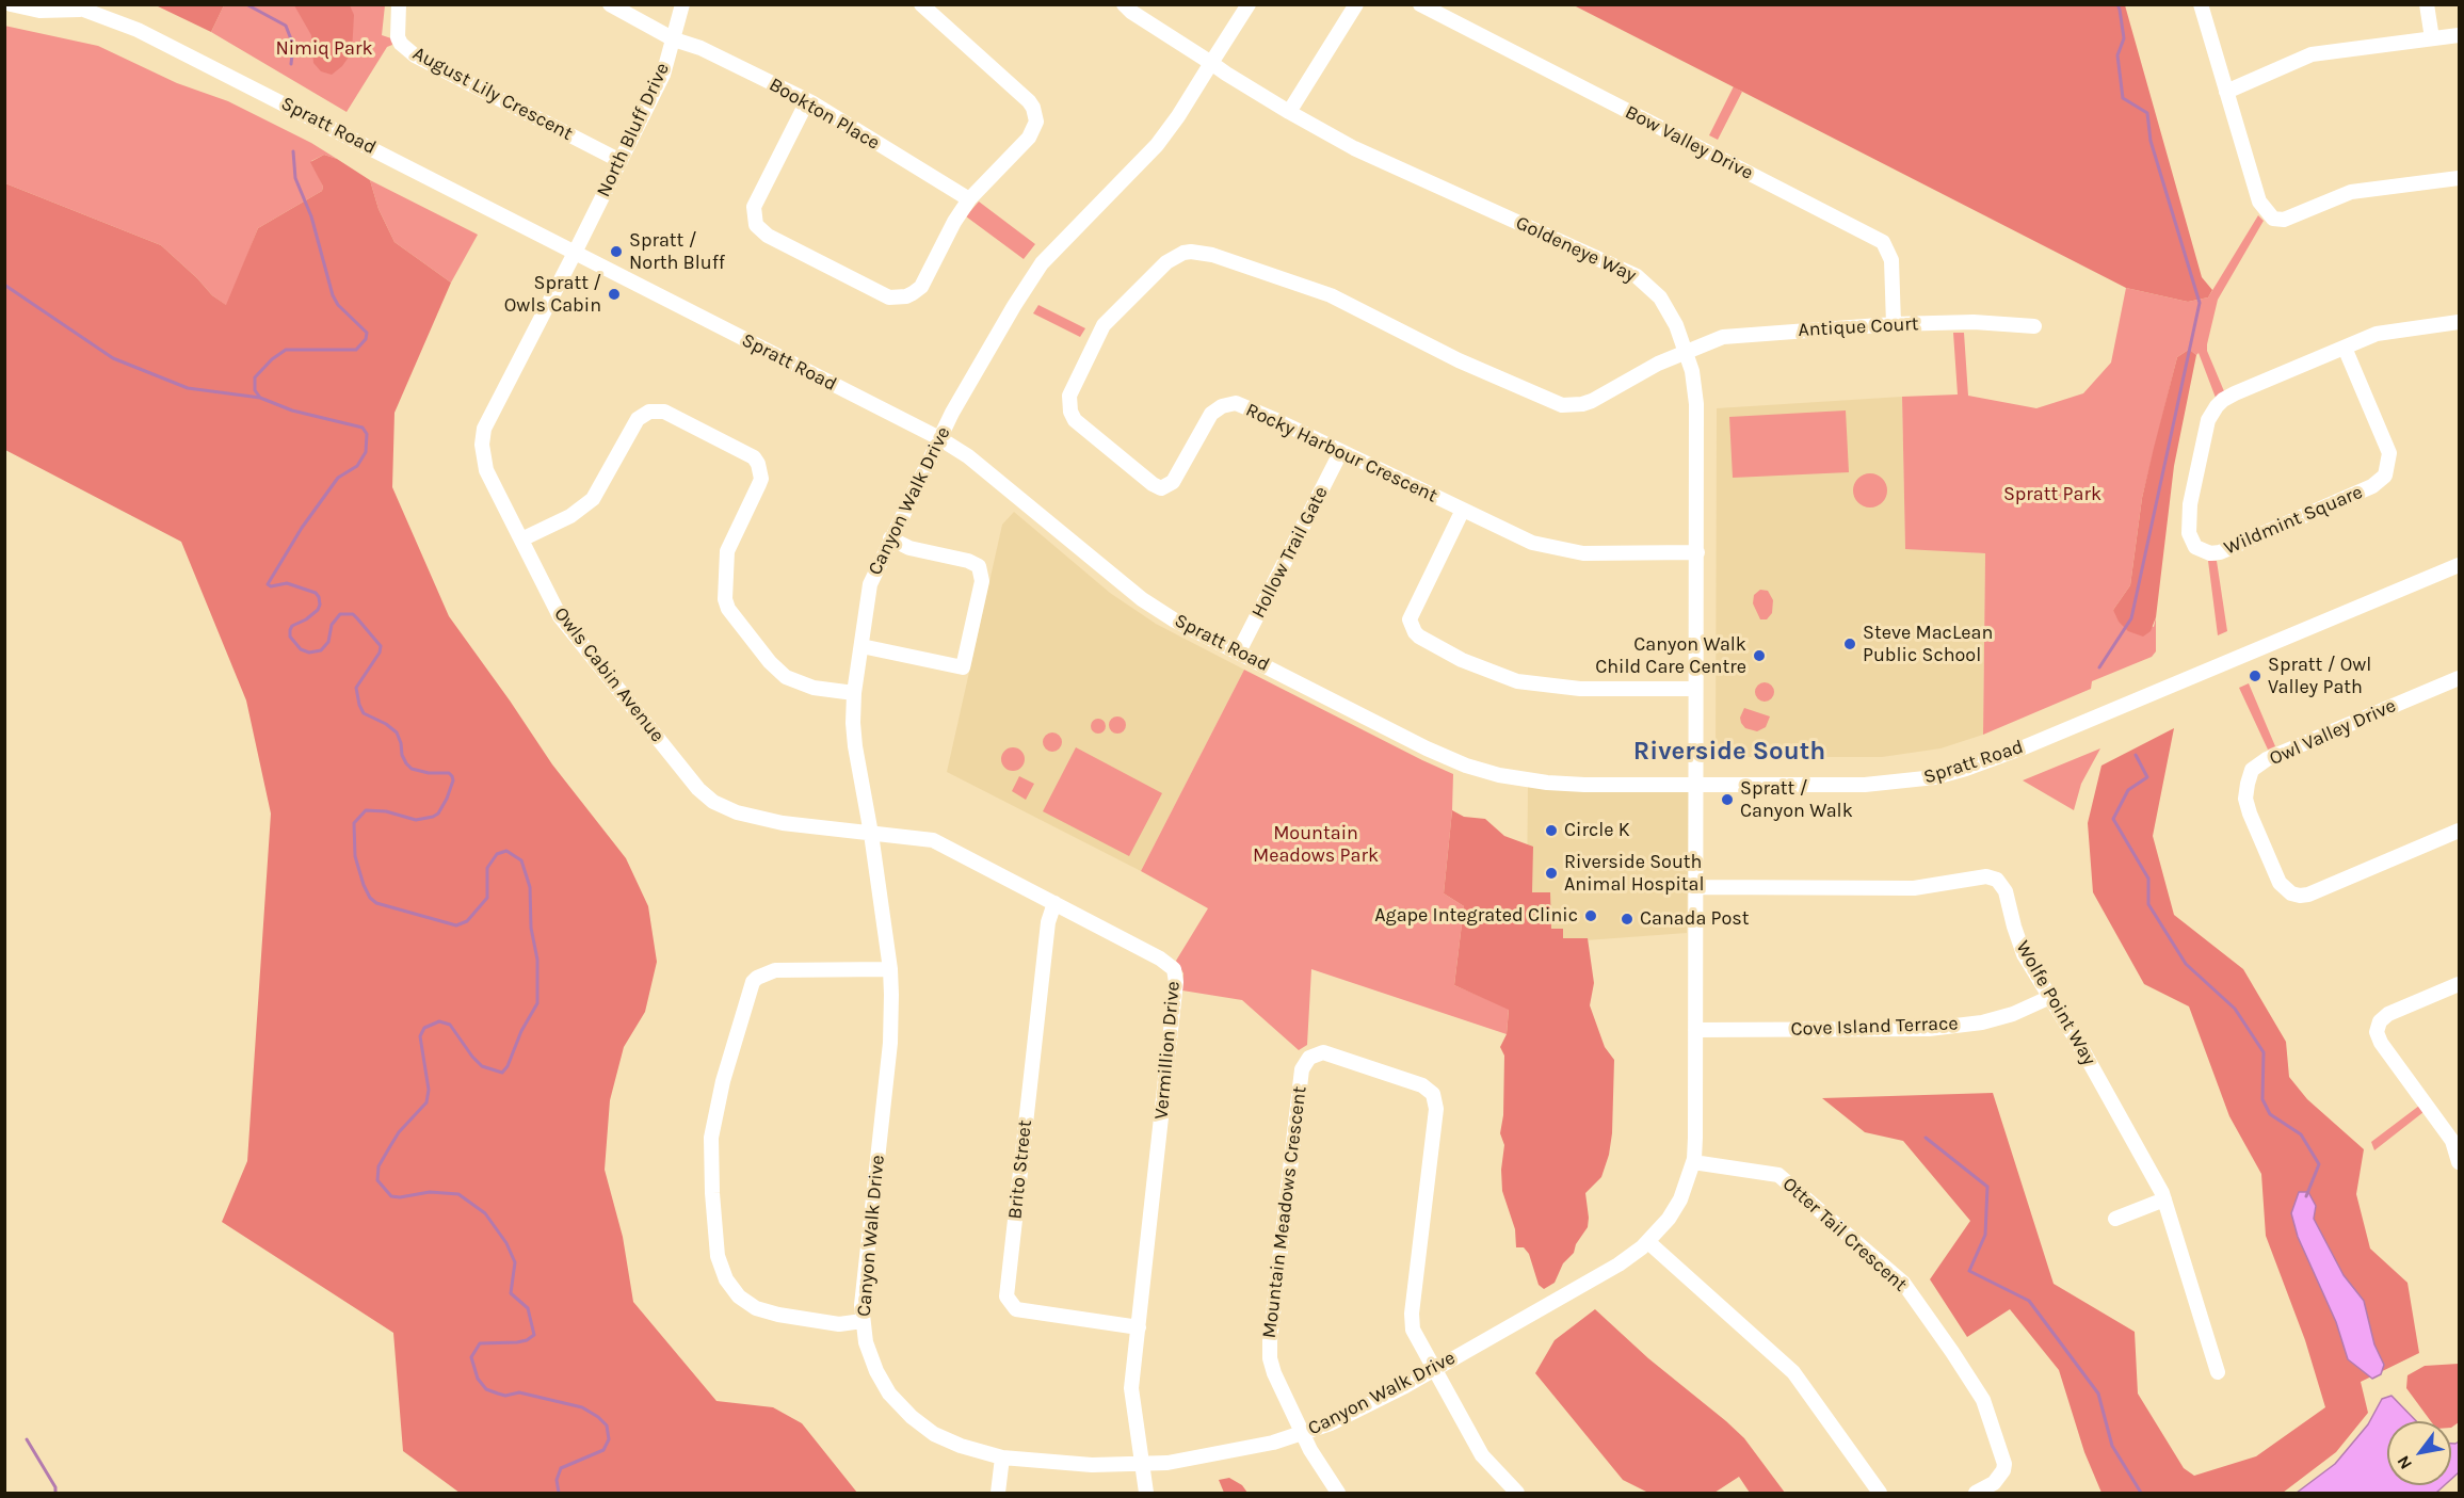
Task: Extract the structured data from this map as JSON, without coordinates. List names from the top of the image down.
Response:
{
  "streets": {
    "street": [
      "August Lily Crescent",
      "Bookton Place",
      "Spratt Road",
      "North Bluff Drive",
      "Bow Valley Drive",
      "Goldeneye Way",
      "Antique Court",
      "Rocky Harbour Crescent",
      "Canyon Walk Drive",
      "Wildmint Square",
      "Hollow Trail Gate",
      "Owls Cabin Avenue",
      "Owl Valley Drive",
      "Wolfe Point Way",
      "Cove Island Terrace",
      "Vermillion Drive",
      "Brito Street",
      "Mountain Meadows Crescent",
      "Otter Tail Crescent"
    ]
  },
  "crossings": [
    ["August Lily Crescent", "North Bluff Drive"],
    ["Bookton Place", "North Bluff Drive"],
    ["Spratt Road", "North Bluff Drive"],
    ["Spratt Road", "Goldeneye Way"],
    ["Spratt Road", "Canyon Walk Drive"],
    ["Spratt Road", "Hollow Trail Gate"],
    ["Spratt Road", "Owls Cabin Avenue"],
    ["North Bluff Drive", "Owls Cabin Avenue"],
    ["Bow Valley Drive", "Antique Court"],
    ["Goldeneye Way", "Antique Court"],
    ["Goldeneye Way", "Rocky Harbour Crescent"],
    ["Goldeneye Way", "Canyon Walk Drive"],
    ["Antique Court", "Rocky Harbour Crescent"],
    ["Rocky Harbour Crescent", "Hollow Trail Gate"],
    ["Canyon Walk Drive", "Owls Cabin Avenue"],
    ["Canyon Walk Drive", "Wolfe Point Way"],
    ["Canyon Walk Drive", "Cove Island Terrace"],
    ["Canyon Walk Drive", "Vermillion Drive"],
    ["Canyon Walk Drive", "Mountain Meadows Crescent"],
    ["Canyon Walk Drive", "Otter Tail Crescent"],
    ["Owls Cabin Avenue", "Vermillion Drive"],
    ["Wolfe Point Way", "Cove Island Terrace"],
    ["Vermillion Drive", "Brito Street"]
  ],
  "districts": ["Riverside South"],
  "parks": ["Nimiq Park", "Spratt Park", "Mountain Meadows Park"],
  "places": [
    "Spratt / North Bluff",
    "Spratt / Owls Cabin",
    "Steve MacLean Public School",
    "Canyon Walk Child Care Centre",
    "Spratt / Owl Valley Path",
    "Spratt / Canyon Walk",
    "Circle K",
    "Riverside South Animal Hospital",
    "Agape Integrated Clinic",
    "Canada Post"
  ],
  "north": "bottom left"
}
